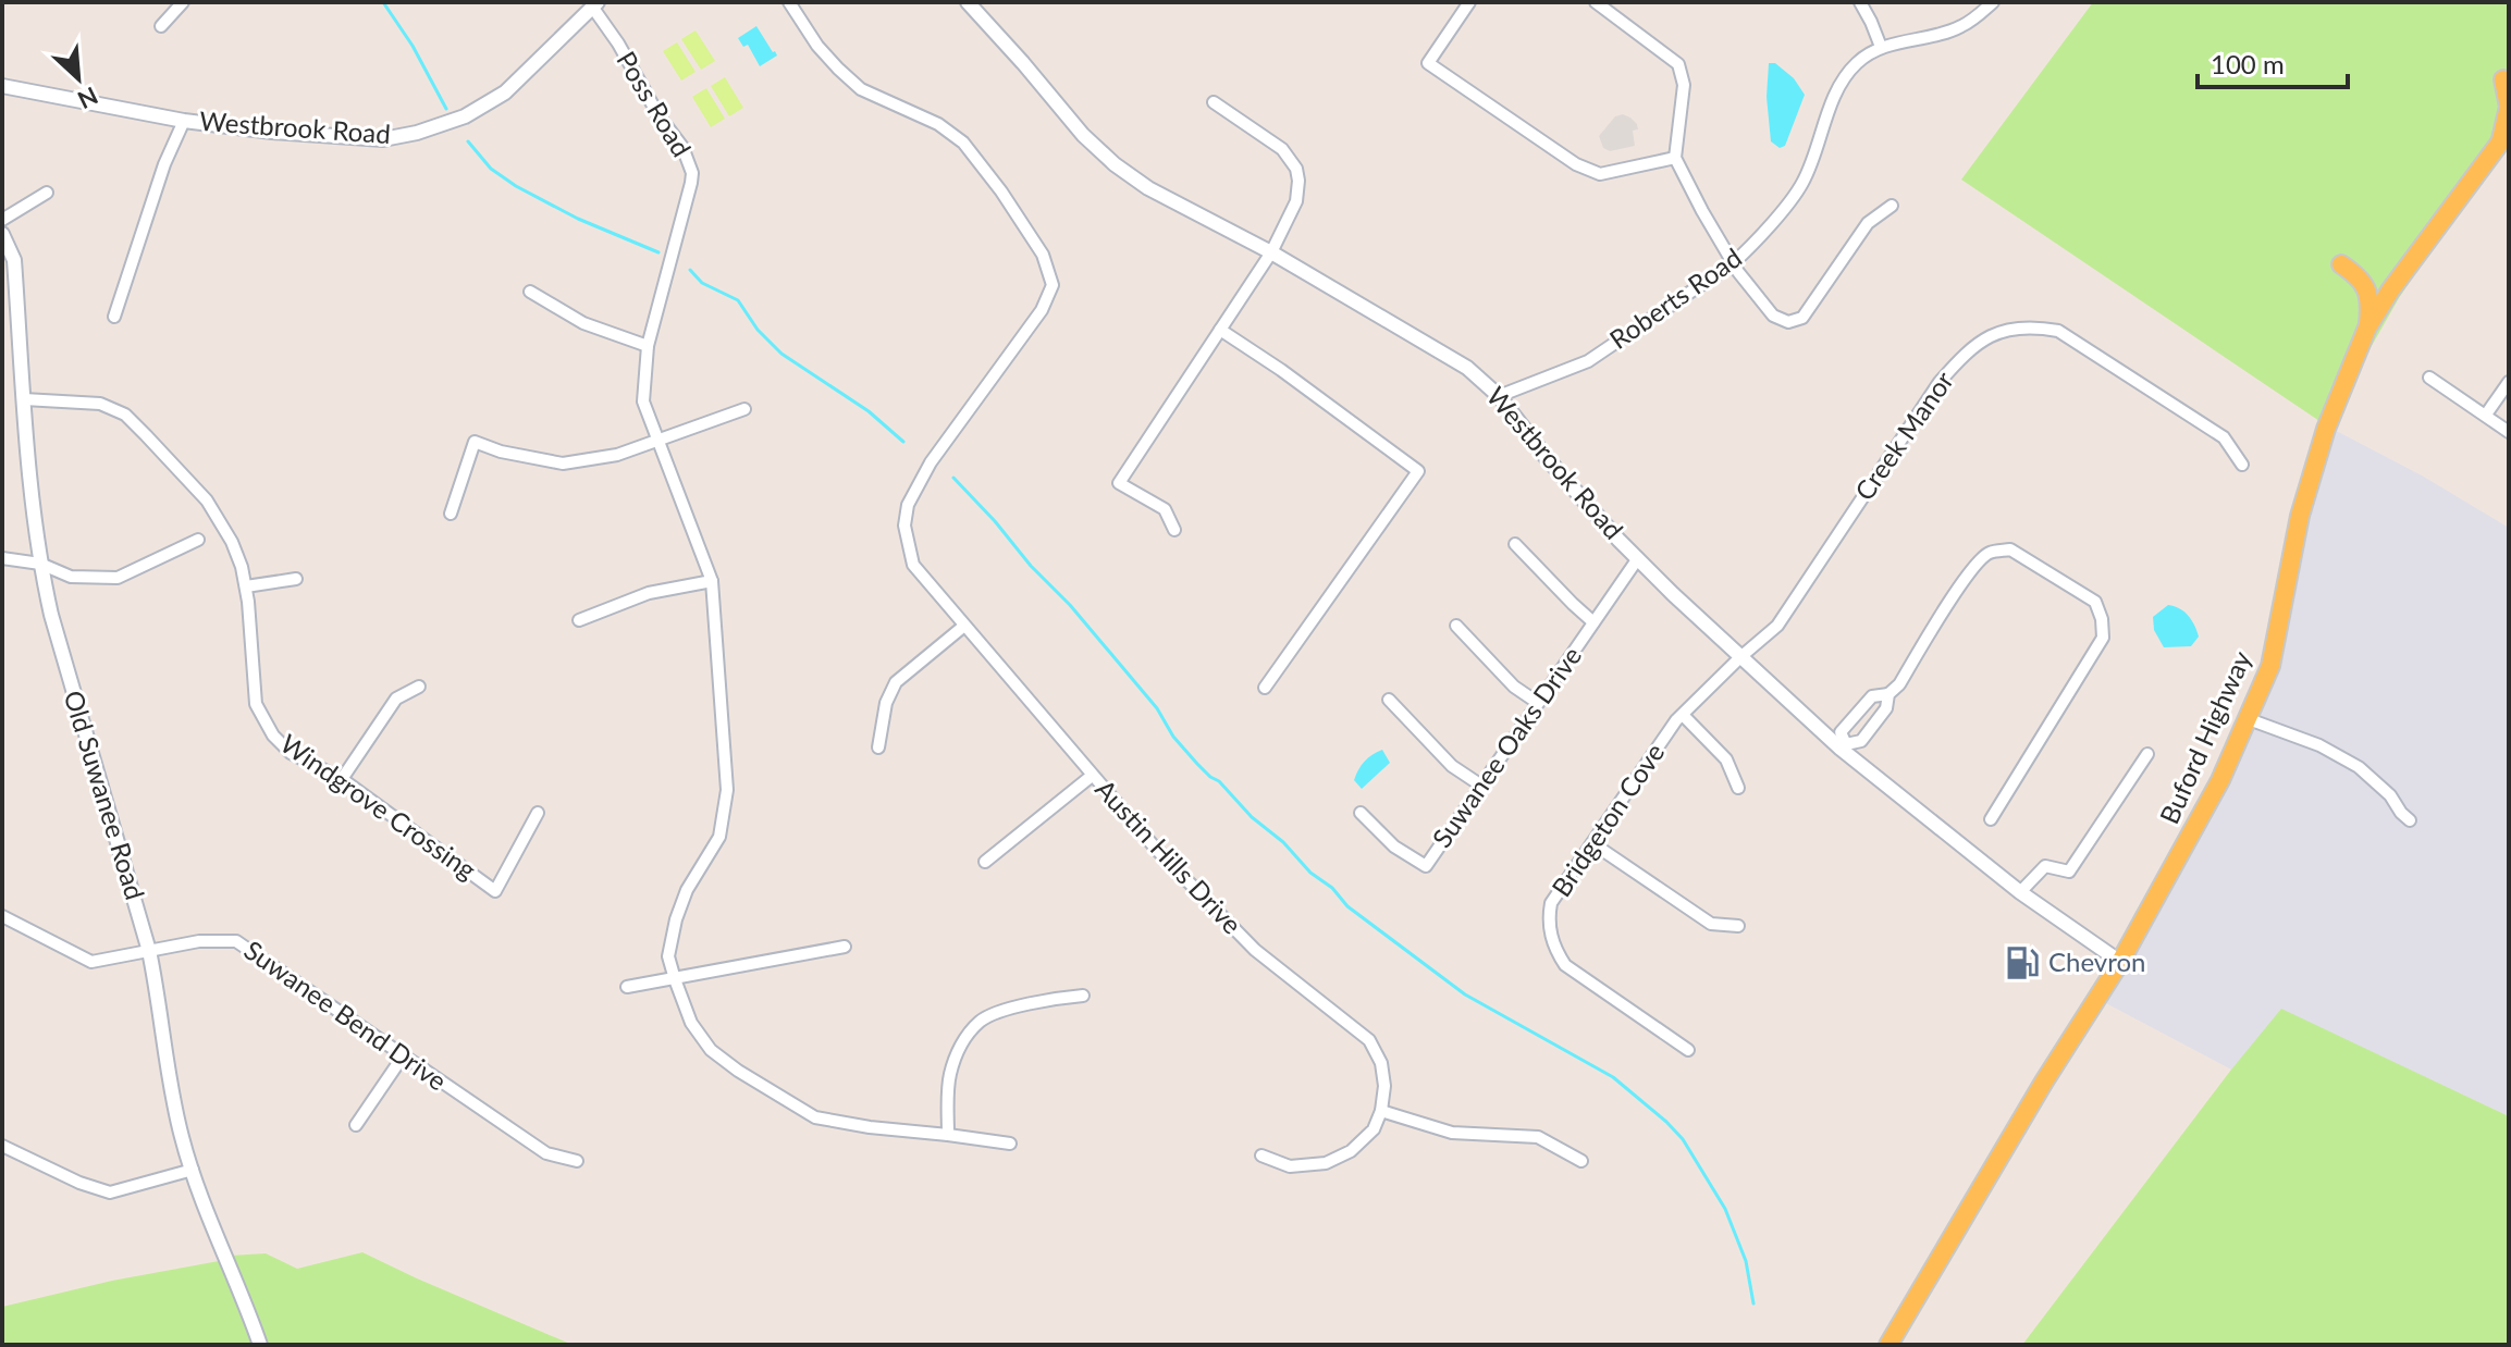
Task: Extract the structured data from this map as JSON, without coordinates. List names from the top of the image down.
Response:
{
  "streets": {
    "main road": ["Buford Highway"],
    "street": [
      "Poss Road",
      "Westbrook Road",
      "Roberts Road",
      "Creek Manor",
      "Suwanee Oaks Drive",
      "Old Suwanee Road",
      "Windgrove Crossing",
      "Bridgeton Cove",
      "Austin Hills Drive",
      "Suwanee Bend Drive"
    ]
  },
  "crossings": [
    ["Poss Road", "Westbrook Road"],
    ["Westbrook Road", "Roberts Road"],
    ["Westbrook Road", "Creek Manor"],
    ["Westbrook Road", "Buford Highway"],
    ["Westbrook Road", "Suwanee Oaks Drive"],
    ["Westbrook Road", "Bridgeton Cove"],
    ["Creek Manor", "Bridgeton Cove"],
    ["Old Suwanee Road", "Windgrove Crossing"],
    ["Old Suwanee Road", "Suwanee Bend Drive"]
  ],
  "places": {
    "fuel station": ["Chevron"]
  },
  "scale_bar": "100 m",
  "north": "bottom right"
}
